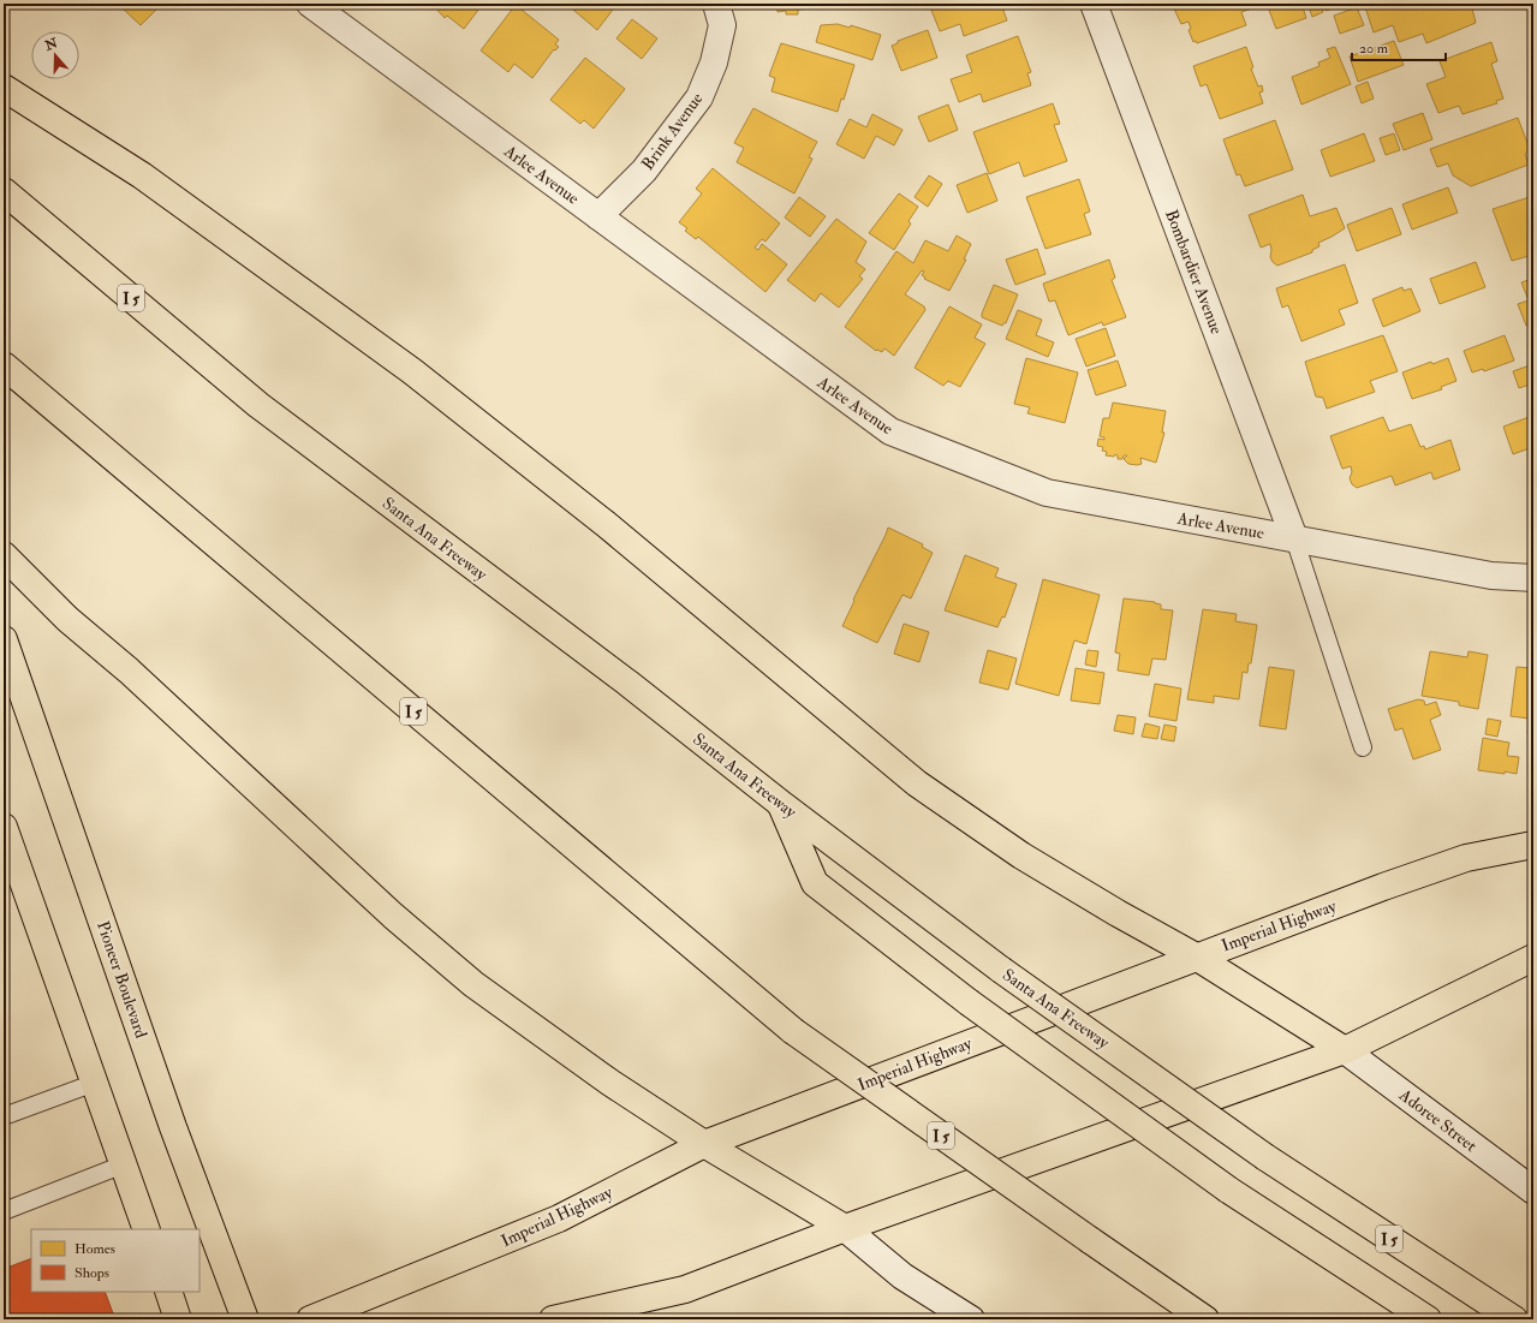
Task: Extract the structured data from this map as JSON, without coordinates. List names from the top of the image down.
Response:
{
  "streets": {
    "main road": [
      "I 5",
      "Santa Ana Freeway",
      "Imperial Highway",
      "Pioneer Boulevard"
    ],
    "street": [
      "Brink Avenue",
      "Arlee Avenue",
      "Bombardier Avenue",
      "Adoree Street"
    ]
  },
  "crossings": [
    ["Brink Avenue", "Arlee Avenue"],
    ["Arlee Avenue", "Bombardier Avenue"]
  ],
  "legend": ["Homes", "Shops"],
  "scale_bar": "20 m",
  "north": "top"
}
